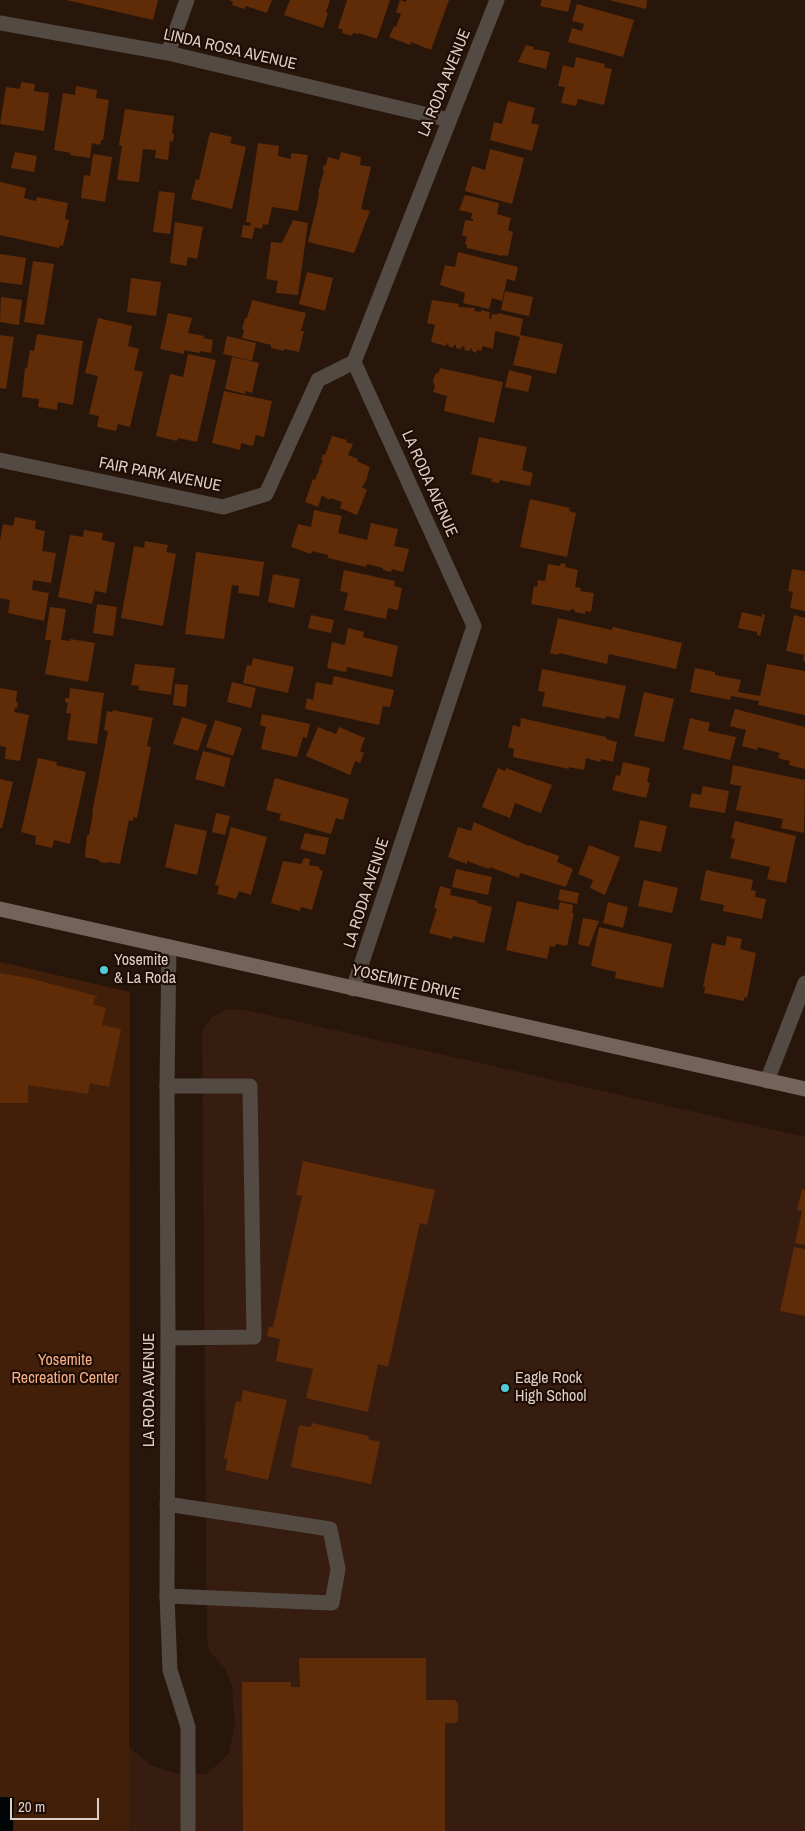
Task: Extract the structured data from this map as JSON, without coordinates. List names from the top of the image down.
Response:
{
  "streets": {
    "street": [
      "LINDA ROSA AVENUE",
      "LA RODA AVENUE",
      "FAIR PARK AVENUE",
      "YOSEMITE DRIVE"
    ]
  },
  "crossings": [
    ["LINDA ROSA AVENUE", "LA RODA AVENUE"],
    ["LA RODA AVENUE", "FAIR PARK AVENUE"],
    ["LA RODA AVENUE", "YOSEMITE DRIVE"]
  ],
  "parks": ["Yosemite Recreation Center"],
  "places": ["Yosemite & La Roda", "Eagle Rock High School"],
  "scale_bar": "20 m"
}
